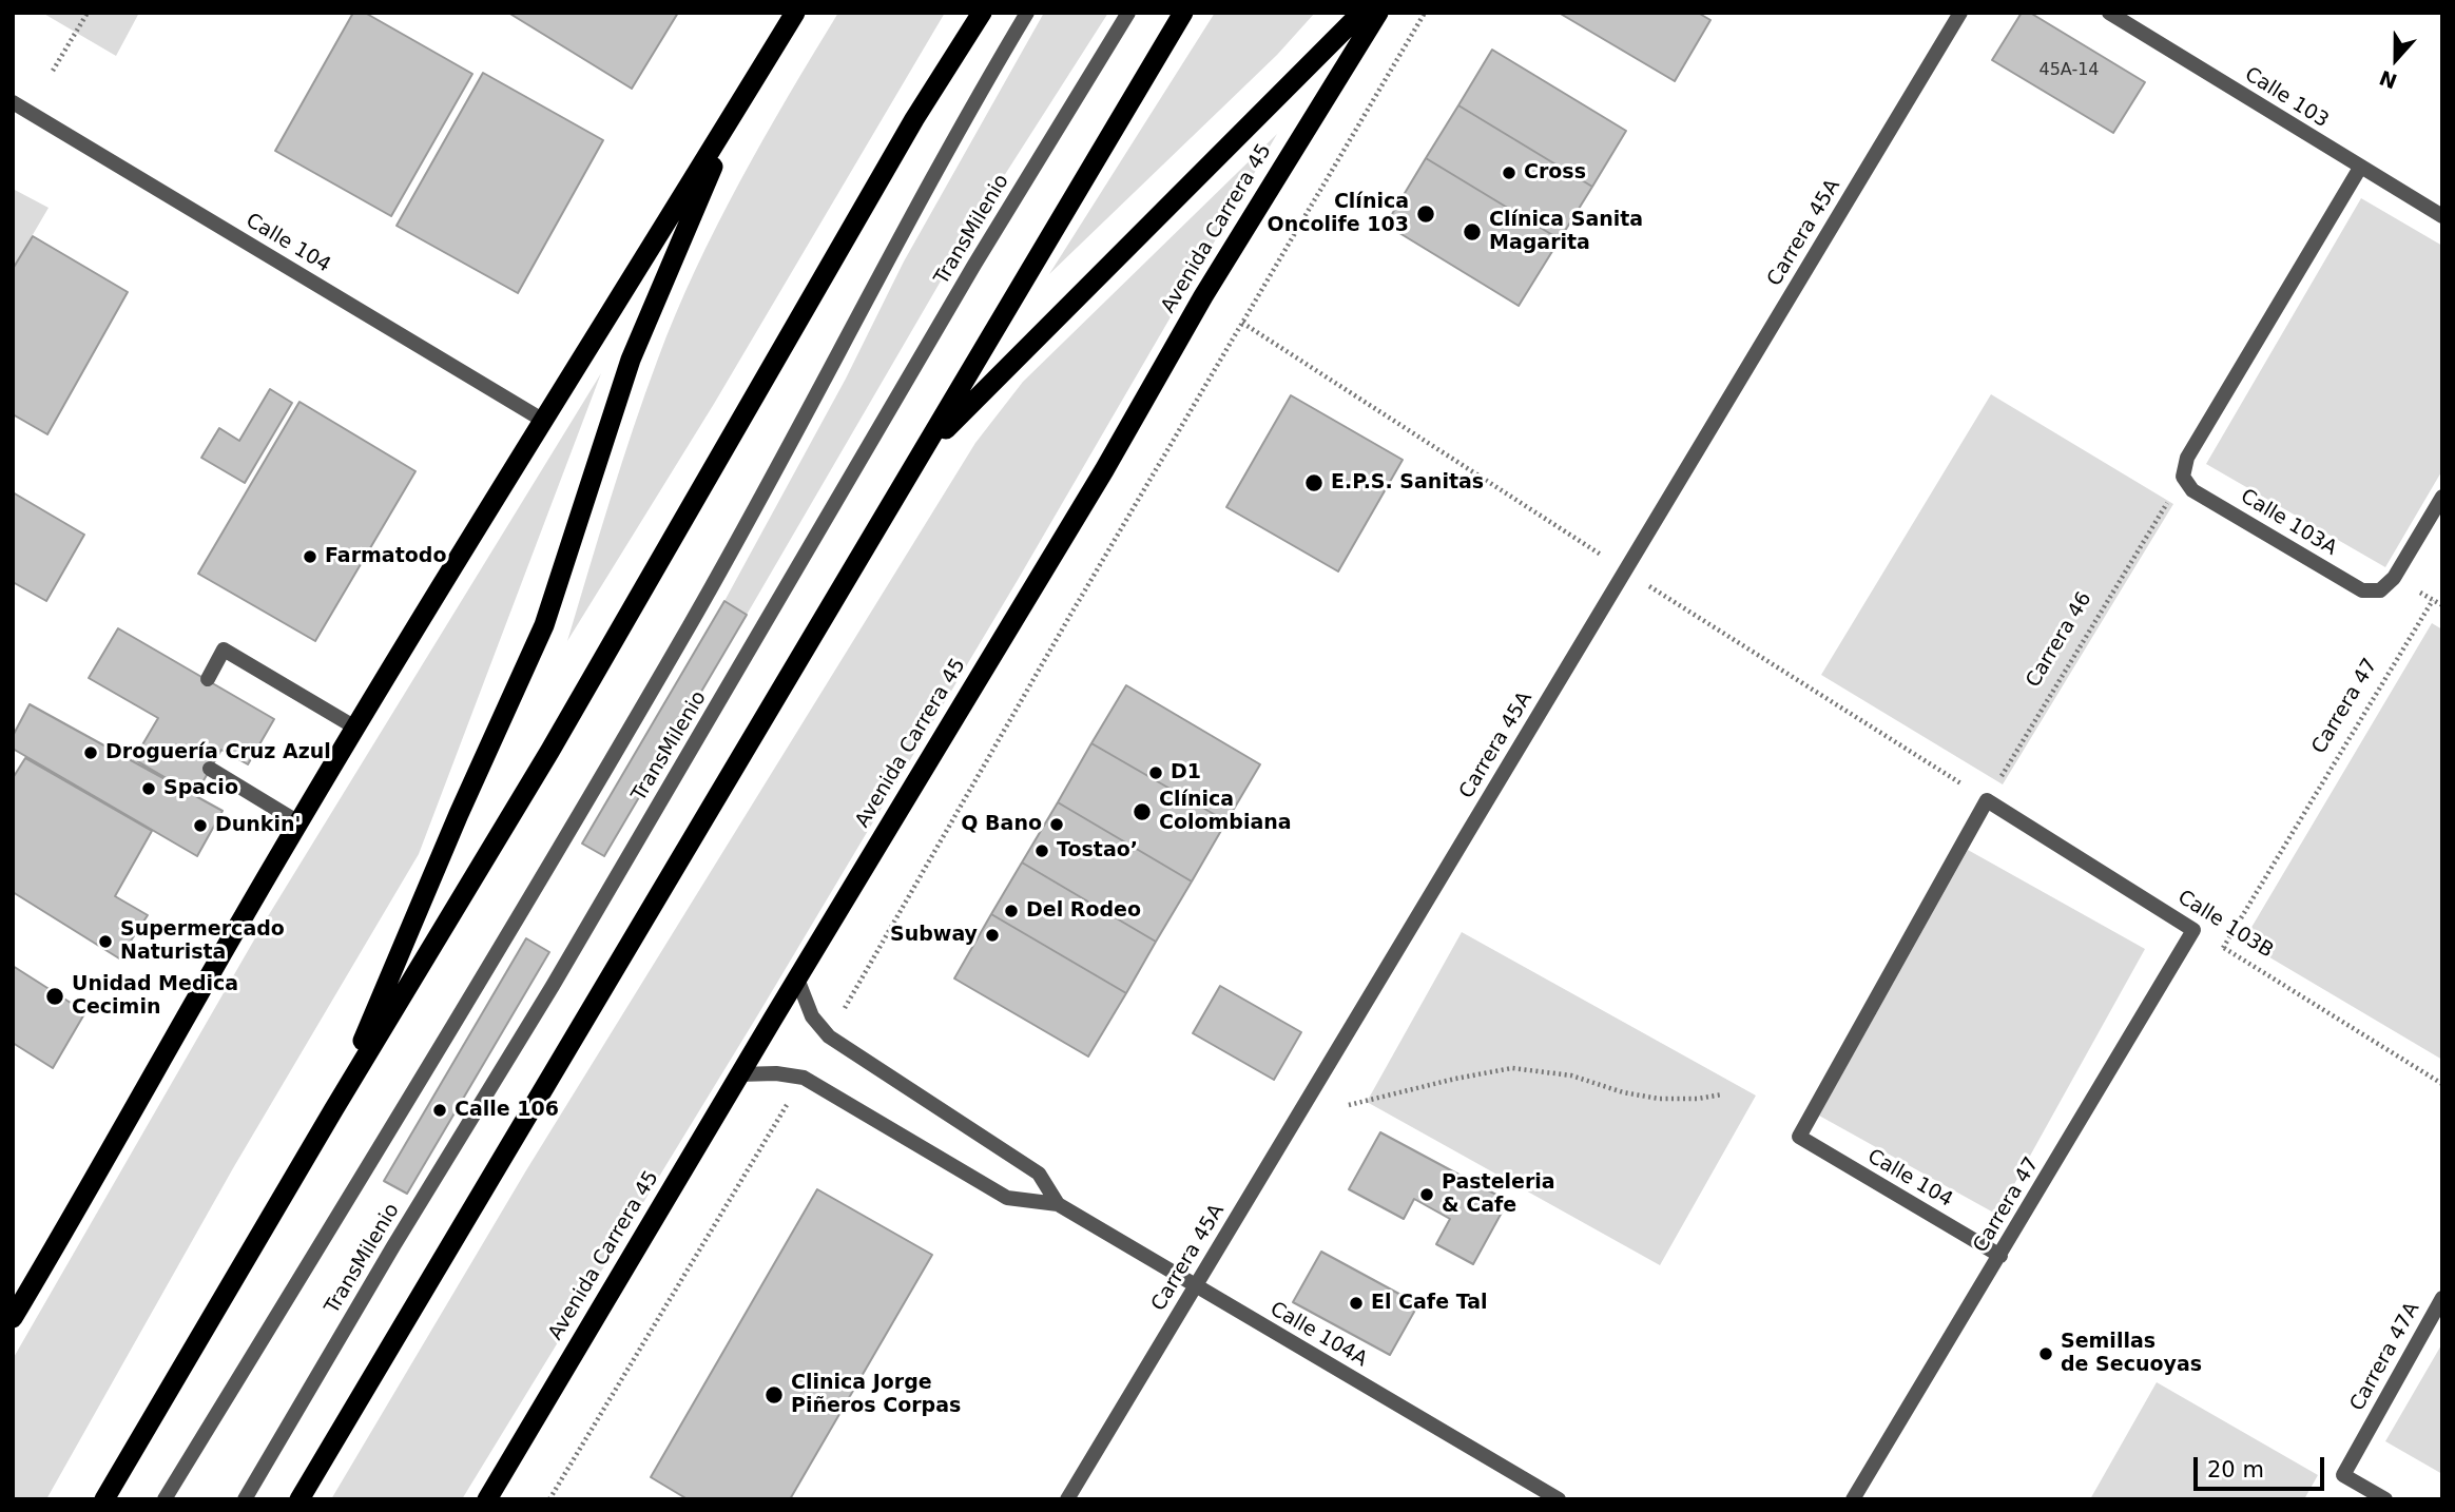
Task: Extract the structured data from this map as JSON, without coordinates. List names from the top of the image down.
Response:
{
  "streets": {
    "highway": ["Avenida Carrera 45"],
    "street": [
      "Calle 103",
      "TransMilenio",
      "Carrera 45A",
      "Calle 104",
      "Calle 103A",
      "Carrera 47",
      "Calle 103B",
      "Calle 104A",
      "Carrera 47A"
    ],
    "path": ["Carrera 46"]
  },
  "crossings": [
    ["Avenida Carrera 45", "Calle 104A"],
    ["Carrera 45A", "Calle 104A"],
    ["Calle 104", "Carrera 46"],
    ["Calle 104", "Carrera 47"],
    ["Calle 104", "Calle 103B"],
    ["Calle 103A", "Carrera 46"],
    ["Carrera 46", "Calle 103B"],
    ["Carrera 47", "Calle 103B"]
  ],
  "places": [
    "Cross",
    "Clínica Oncolife 103",
    "Clínica Sanita Magarita",
    "E.P.S. Sanitas",
    "Farmatodo",
    "Droguería Cruz Azul",
    "D1",
    "Spacio",
    "Clínica Colombiana",
    "Q Bano",
    "Dunkin'",
    "Tostao’",
    "Del Rodeo",
    "Subway",
    "Supermercado Naturista",
    "Unidad Medica Cecimin",
    "Calle 106",
    "Pasteleria & Cafe",
    "El Cafe Tal",
    "Semillas de Secuoyas",
    "Clinica Jorge Piñeros Corpas"
  ],
  "house_numbers": ["45A-14"],
  "scale_bar": "20 m",
  "north": "bottom"
}
